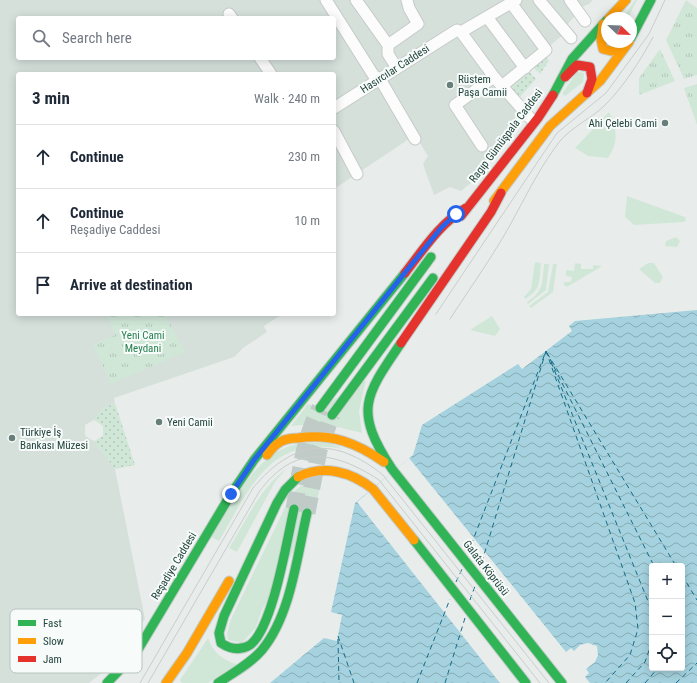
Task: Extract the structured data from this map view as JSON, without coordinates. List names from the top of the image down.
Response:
{
  "streets": {
    "main road": ["Ragıp Gümüşpala Caddesi", "Reşadiye Caddesi", "Galata Köprüsü"],
    "street": ["Hasırcılar Caddesi"]
  },
  "parks": ["Yeni Cami Meydani"],
  "places": [
    "Rüstem Paşa Camii",
    "Ahi Çelebi Cami",
    "Yeni Camii",
    "Türkiye İş Bankası Müzesi"
  ],
  "legend": ["Fast", "Slow", "Jam"],
  "north": "bottom right",
  "page": {
    "search": "Search here",
    "heading": ["3 min", "Walk · 240 m"],
    "list": [
      ["Continue", "230 m"],
      ["Continue", "Reşadiye Caddesi", "10 m"],
      "Arrive at destination"
    ],
    "map_buttons": ["+", "−"]
  }
}
